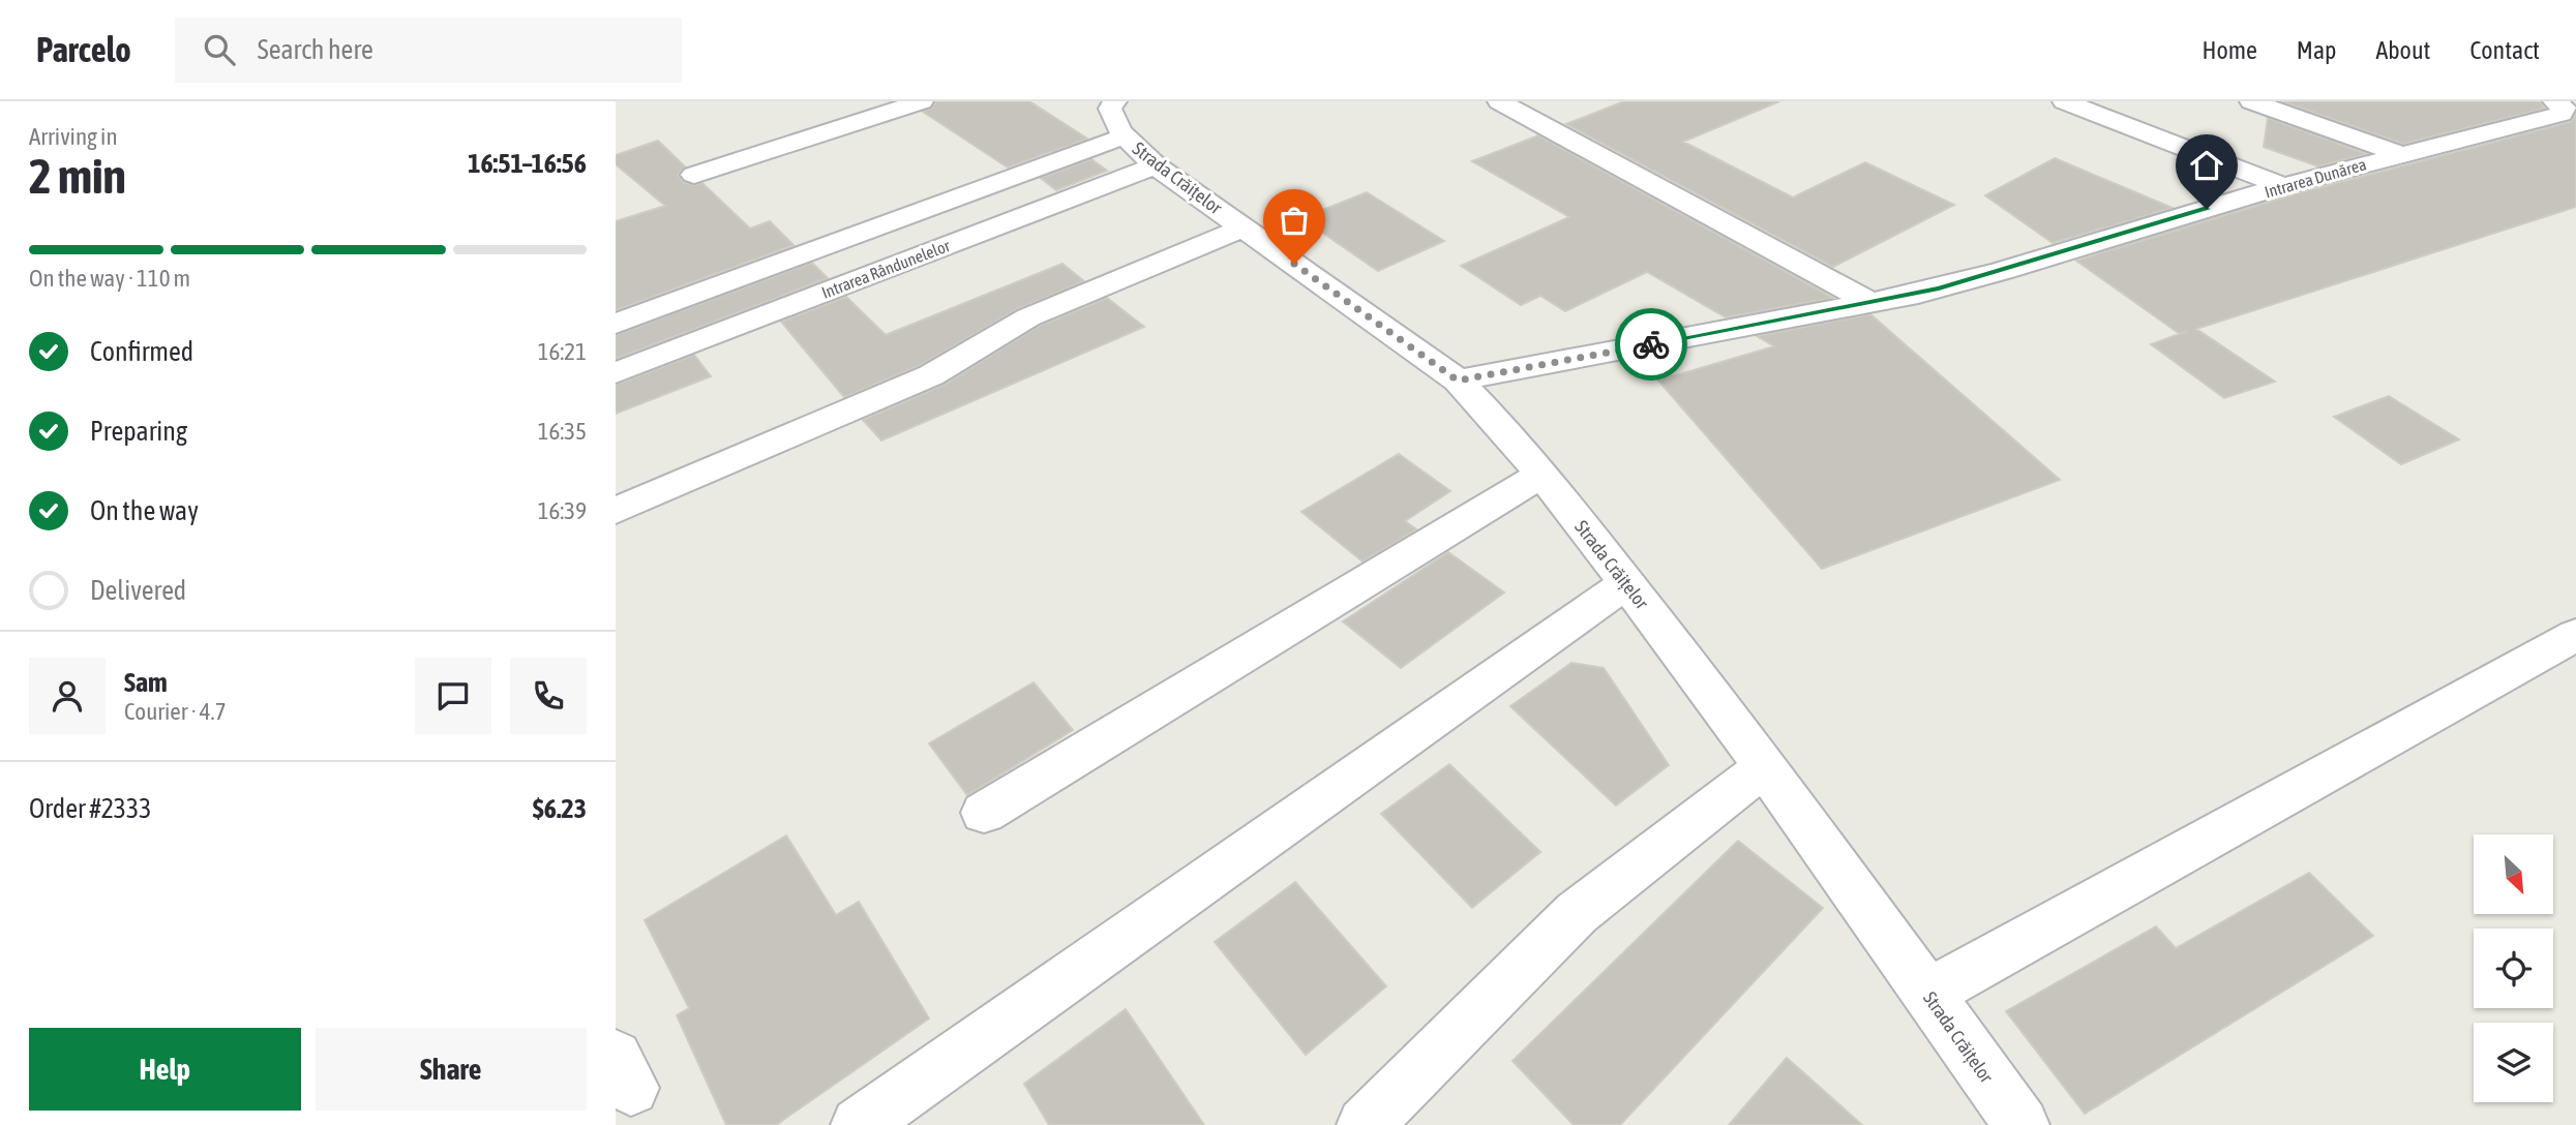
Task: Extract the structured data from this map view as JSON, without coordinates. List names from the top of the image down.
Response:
{
  "streets": {
    "street": ["Strada Crăițelor", "Intrarea Dunărea", "Intrarea Rândunelelor"]
  },
  "crossings": [
    ["Strada Crăițelor", "Intrarea Dunărea"],
    ["Strada Crăițelor", "Intrarea Rândunelelor"]
  ],
  "north": "bottom right",
  "page": {
    "header": "Parcelo",
    "search": "Search here",
    "nav": [
      "Home",
      "Map",
      "About",
      "Contact"
    ],
    "heading": ["2 min", "Arriving in", "16:51–16:56"],
    "panel": [
      "Sam",
      "Courier · 4.7",
      "Order #2333",
      "$6.23"
    ],
    "bar": "On the way · 110 m",
    "list": [
      ["Confirmed", "16:21"],
      ["Preparing", "16:35"],
      ["On the way", "16:39"],
      "Delivered"
    ],
    "buttons": ["Help", "Share"]
  }
}
